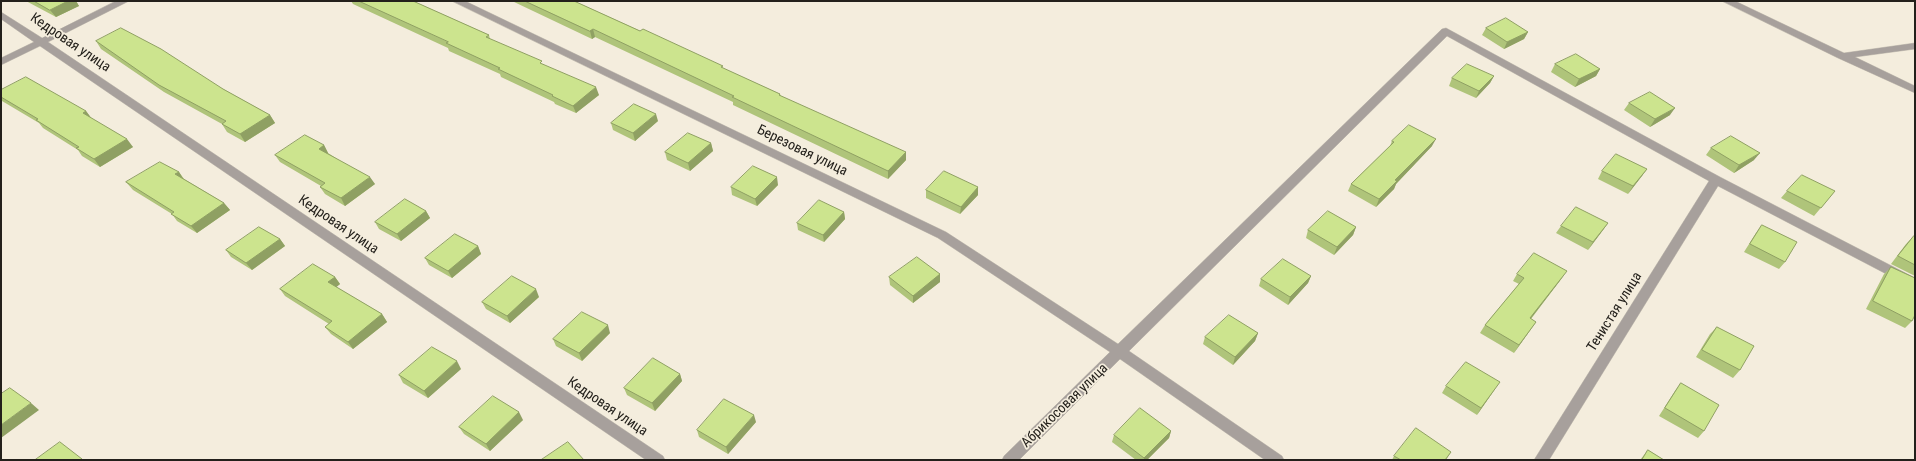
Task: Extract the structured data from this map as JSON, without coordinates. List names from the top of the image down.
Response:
{
  "streets": {
    "street": [
      "Кедровая улица",
      "Березовая улица",
      "Тенистая улица",
      "Абрикосовая улица"
    ]
  },
  "crossings": [
    ["Березовая улица", "Абрикосовая улица"],
    ["Тенистая улица", "Абрикосовая улица"]
  ]
}
